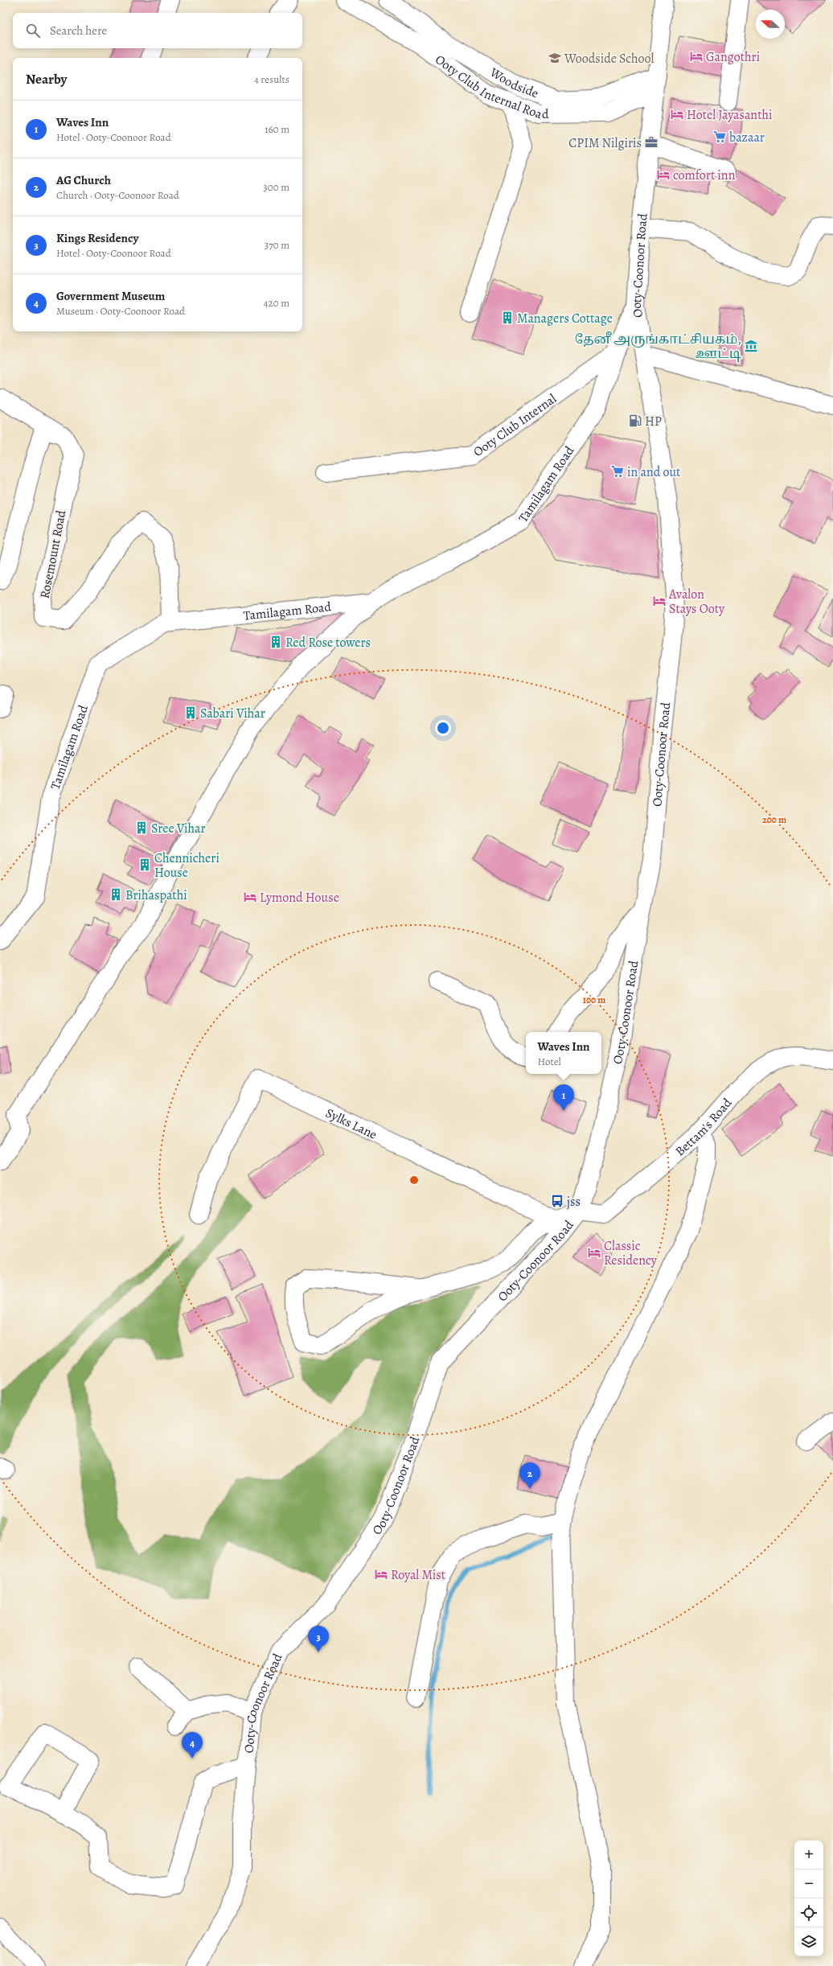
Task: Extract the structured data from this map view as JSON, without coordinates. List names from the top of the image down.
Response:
{
  "streets": {
    "main road": [
      "Woodside",
      "Ooty Club Internal Road",
      "Ooty-Coonoor Road",
      "Ooty Club Internal",
      "Tamilagam Road",
      "Rosemount Road",
      "Sylks Lane",
      "Bettam's Road"
    ]
  },
  "crossings": [
    ["Woodside", "Ooty-Coonoor Road"],
    ["Ooty Club Internal Road", "Ooty-Coonoor Road"],
    ["Ooty-Coonoor Road", "Tamilagam Road"],
    ["Ooty-Coonoor Road", "Bettam's Road"],
    ["Ooty Club Internal", "Tamilagam Road"],
    ["Tamilagam Road", "Rosemount Road"]
  ],
  "places": {
    "hotel": [
      "Gangothri",
      "Hotel Jayasanthi",
      "comfort inn",
      "Avalon Stays Ooty",
      "Lymond House",
      "Classic Residency",
      "Royal Mist"
    ],
    "school or university": ["Woodside School"],
    "supermarket": ["bazaar", "in and out"],
    "office": ["CPIM Nilgiris"],
    "building": [
      "Managers Cottage",
      "Red Rose towers",
      "Sabari Vihar",
      "Sree Vihar",
      "Chennicheri House",
      "Brihaspathi"
    ],
    "museum": ["தேனீ அருங்காட்சியகம், ஊட்டி"],
    "fuel station": ["HP"],
    "bus stop": ["jss"]
  },
  "north": "left",
  "page": {
    "search": "Search here",
    "heading": ["Nearby", "4 results"],
    "list": [
      {
        "mark": "1",
        "name": "Waves Inn",
        "note": "Hotel · Ooty-Coonoor Road",
        "value": "160 m"
      },
      {
        "mark": "2",
        "name": "AG Church",
        "note": "Church · Ooty-Coonoor Road",
        "value": "300 m"
      },
      {
        "mark": "3",
        "name": "Kings Residency",
        "note": "Hotel · Ooty-Coonoor Road",
        "value": "370 m"
      },
      {
        "mark": "4",
        "name": "Government Museum",
        "note": "Museum · Ooty-Coonoor Road",
        "value": "420 m"
      }
    ],
    "popup": ["Waves Inn", "Hotel"],
    "pins": [
      "1",
      "2",
      "3",
      "4"
    ],
    "map_buttons": ["+", "−"]
  },
  "rings": ["200 m", "100 m"]
}
